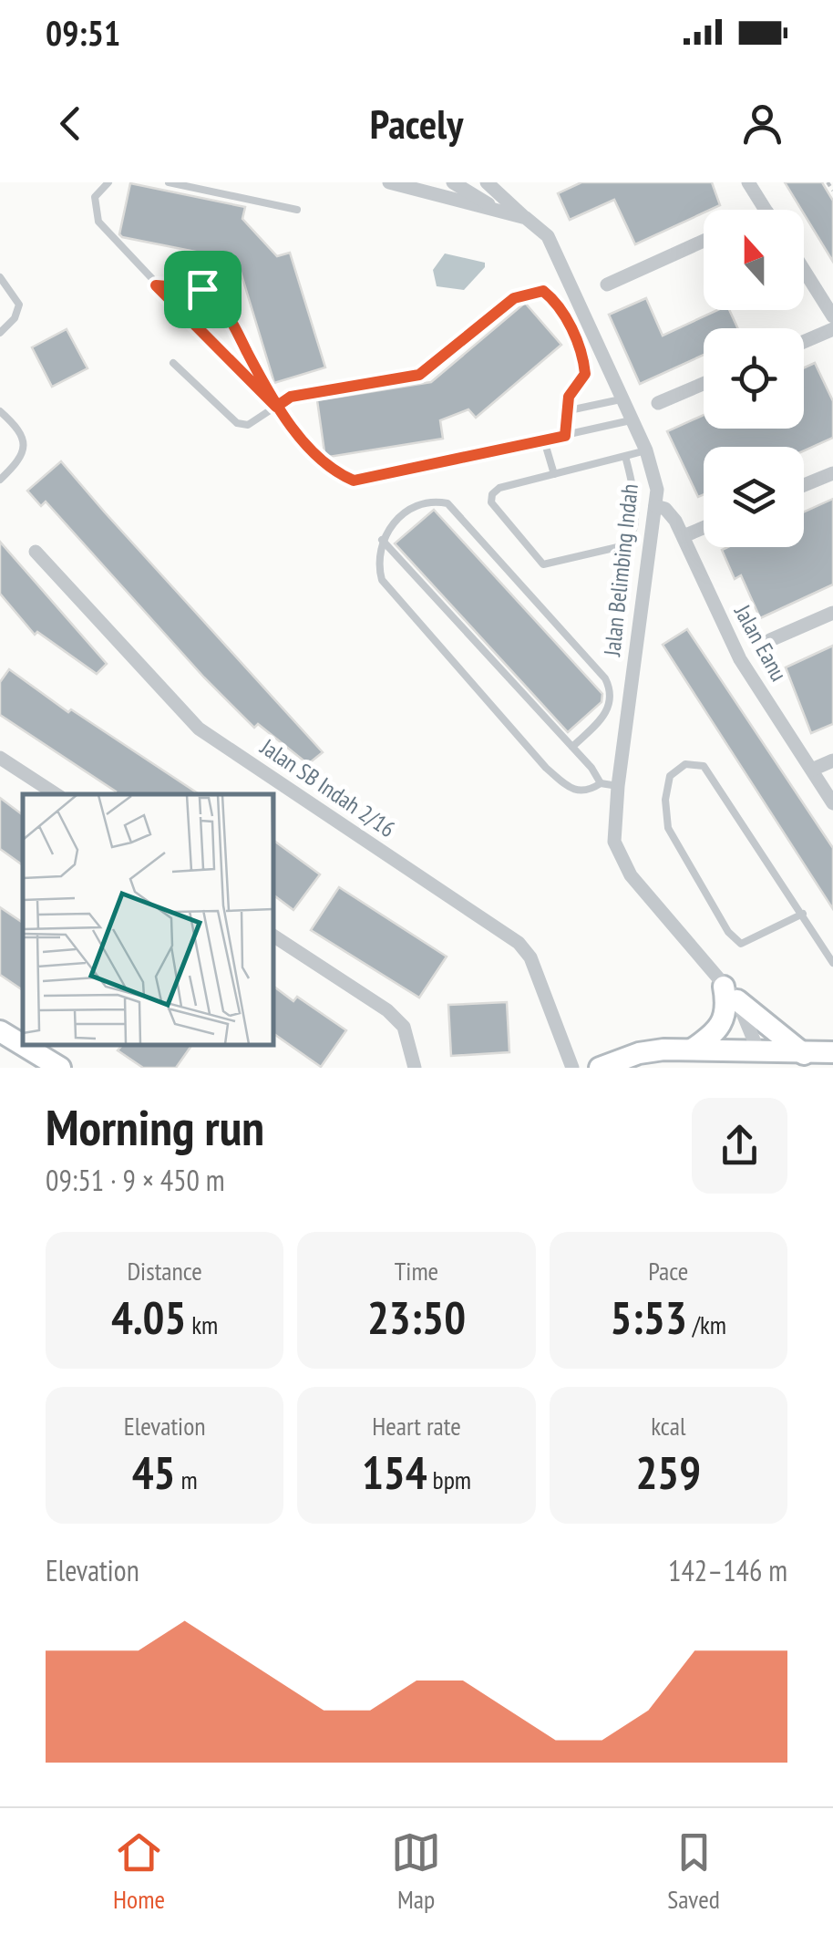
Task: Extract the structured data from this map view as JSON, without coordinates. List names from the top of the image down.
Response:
{
  "streets": {
    "street": ["Jalan Belimbing Indah", "Jalan Eanu", "Jalan SB Indah 2/16"]
  },
  "crossings": [
    ["Jalan Belimbing Indah", "Jalan Eanu"]
  ],
  "north": "top",
  "page": {
    "status": "09:51",
    "header": "Pacely",
    "heading": ["Morning run", "09:51 · 9 × 450 m"],
    "stats": [
      ["Distance", "4.05 km"],
      ["Time", "23:50"],
      ["Pace", "5:53 /km"],
      ["Elevation", "45 m"],
      ["Heart rate", "154 bpm"],
      ["kcal", "259"]
    ],
    "chart": ["Elevation", "142–146 m"],
    "tabs": ["Home", "Map", "Saved"]
  }
}
